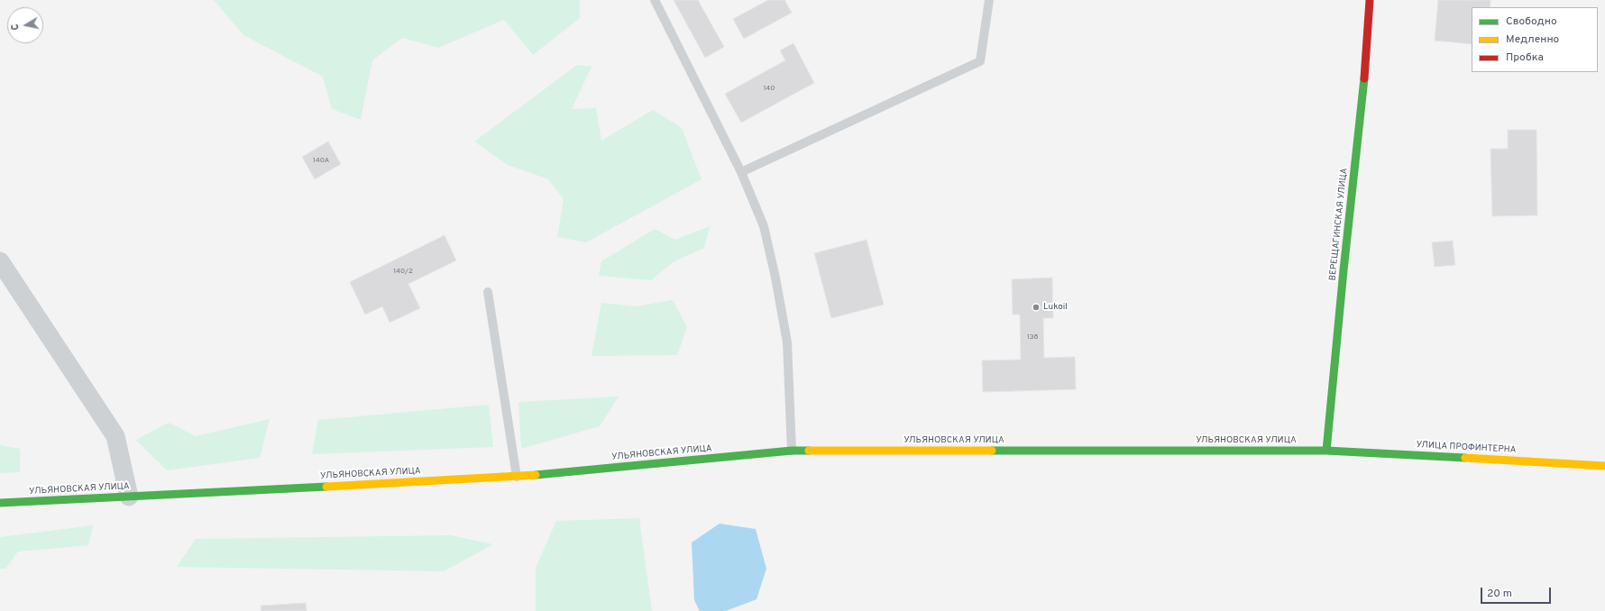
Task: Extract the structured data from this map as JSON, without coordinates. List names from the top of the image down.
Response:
{
  "streets": {
    "main road": ["ВЕРЕЩАГИНСКАЯ УЛИЦА", "УЛЬЯНОВСКАЯ УЛИЦА", "УЛИЦА ПРОФИНТЕРНА"]
  },
  "crossings": [
    ["ВЕРЕЩАГИНСКАЯ УЛИЦА", "УЛЬЯНОВСКАЯ УЛИЦА"],
    ["ВЕРЕЩАГИНСКАЯ УЛИЦА", "УЛИЦА ПРОФИНТЕРНА"],
    ["УЛЬЯНОВСКАЯ УЛИЦА", "УЛИЦА ПРОФИНТЕРНА"]
  ],
  "places": ["Lukoil"],
  "house_numbers": [
    "140",
    "140А",
    "140/2",
    "138"
  ],
  "legend": ["Свободно", "Медленно", "Пробка"],
  "scale_bar": "20 m",
  "north": "left"
}
